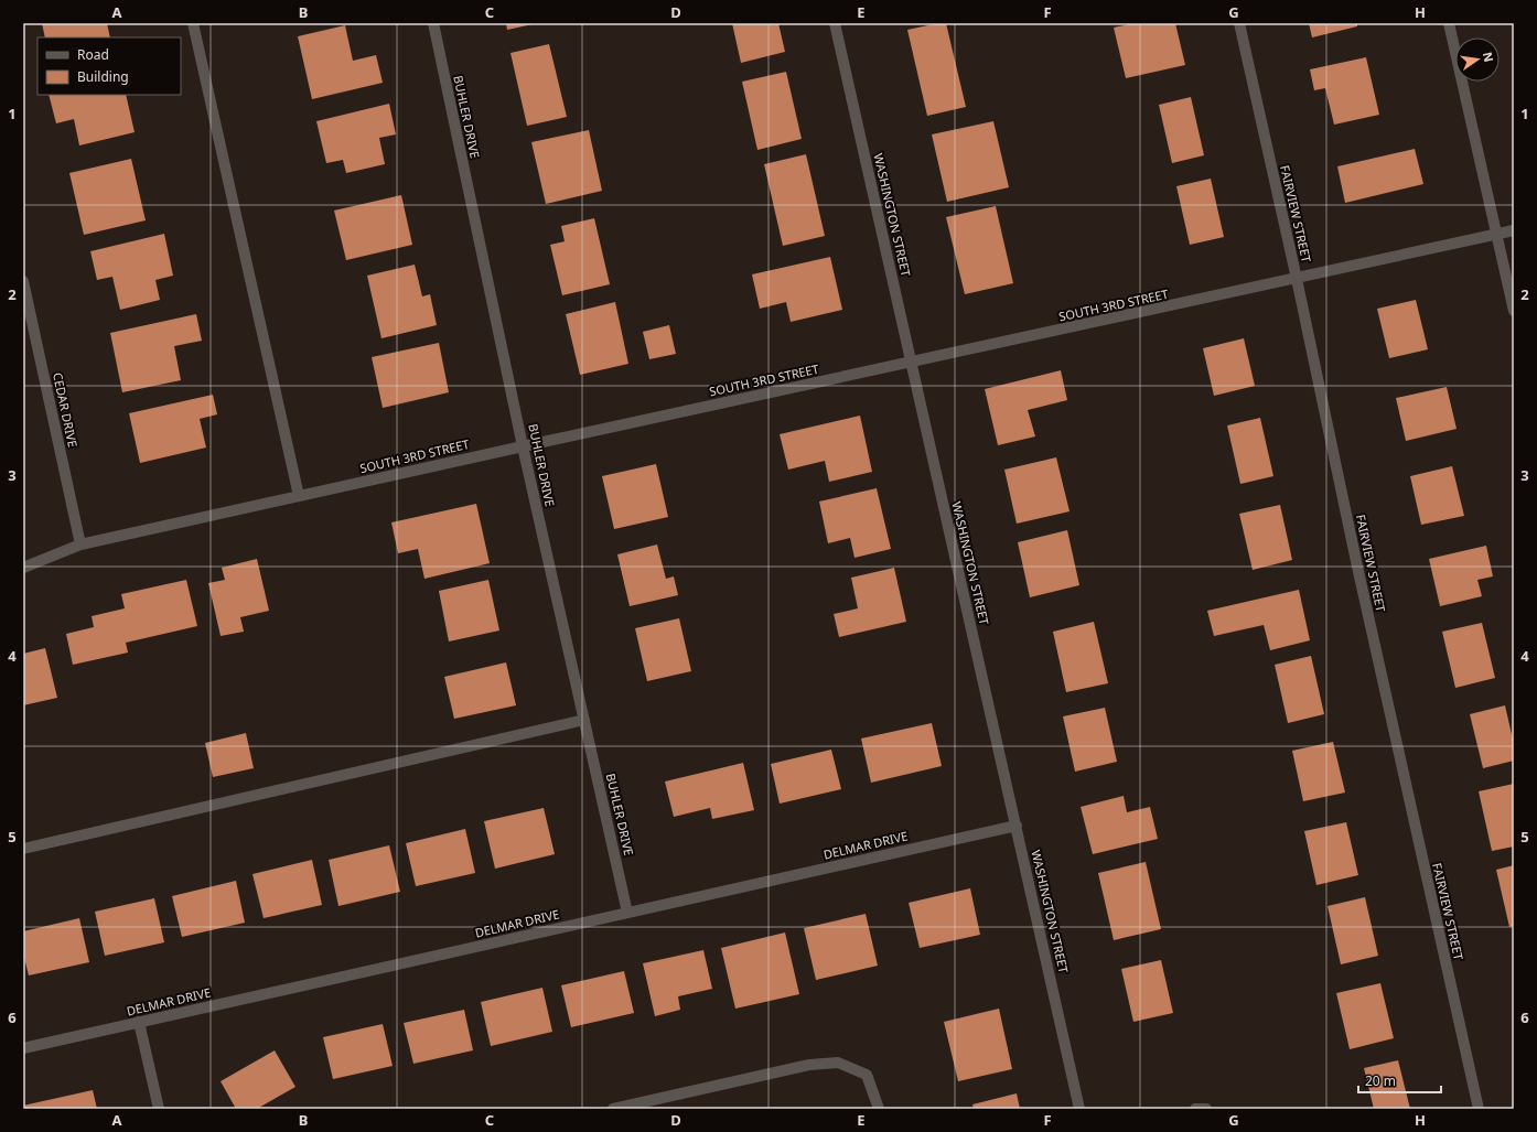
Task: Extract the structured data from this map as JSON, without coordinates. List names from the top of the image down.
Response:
{
  "streets": {
    "street": [
      "BUHLER DRIVE",
      "FAIRVIEW STREET",
      "WASHINGTON STREET",
      "SOUTH 3RD STREET",
      "CEDAR DRIVE",
      "DELMAR DRIVE"
    ]
  },
  "crossings": [
    ["BUHLER DRIVE", "SOUTH 3RD STREET"],
    ["BUHLER DRIVE", "DELMAR DRIVE"],
    ["FAIRVIEW STREET", "SOUTH 3RD STREET"],
    ["WASHINGTON STREET", "SOUTH 3RD STREET"],
    ["WASHINGTON STREET", "DELMAR DRIVE"],
    ["SOUTH 3RD STREET", "CEDAR DRIVE"]
  ],
  "legend": ["Road", "Building"],
  "scale_bar": "20 m",
  "north": "right",
  "grid": {
    "columns": [
      "A",
      "B",
      "C",
      "D",
      "E",
      "F",
      "G",
      "H"
    ],
    "rows": [
      "1",
      "2",
      "3",
      "4",
      "5",
      "6"
    ]
  }
}
